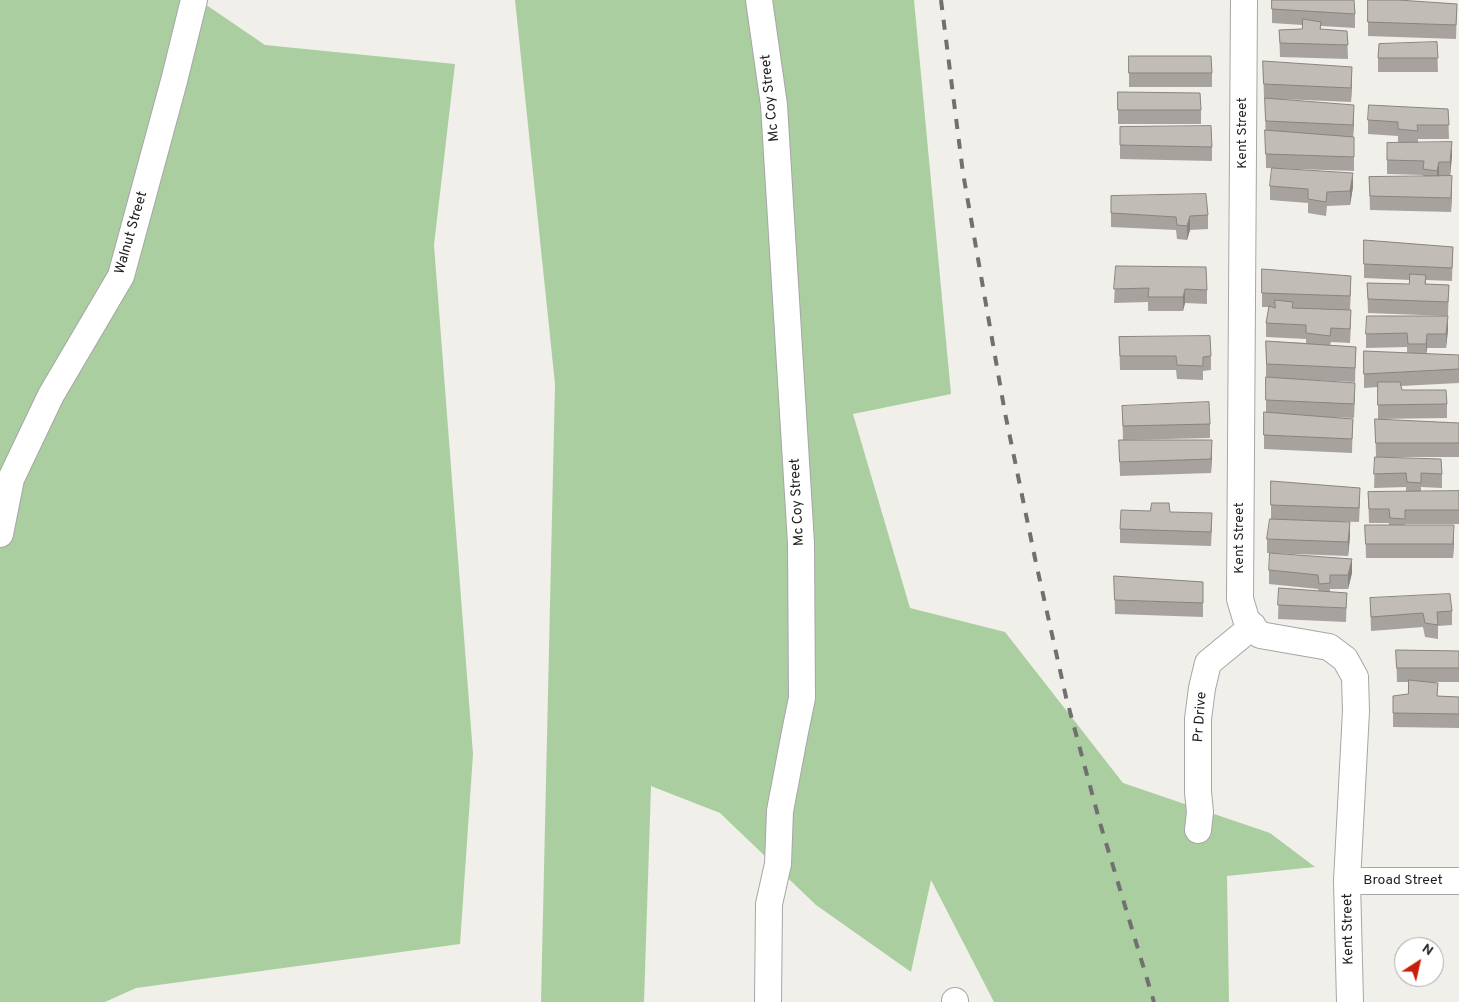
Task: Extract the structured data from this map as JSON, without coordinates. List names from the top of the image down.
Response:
{
  "streets": {
    "street": [
      "Mc Coy Street",
      "Kent Street",
      "Walnut Street",
      "Pr Drive",
      "Broad Street"
    ]
  },
  "crossings": [
    ["Kent Street", "Pr Drive"],
    ["Kent Street", "Broad Street"]
  ],
  "north": "top right"
}
